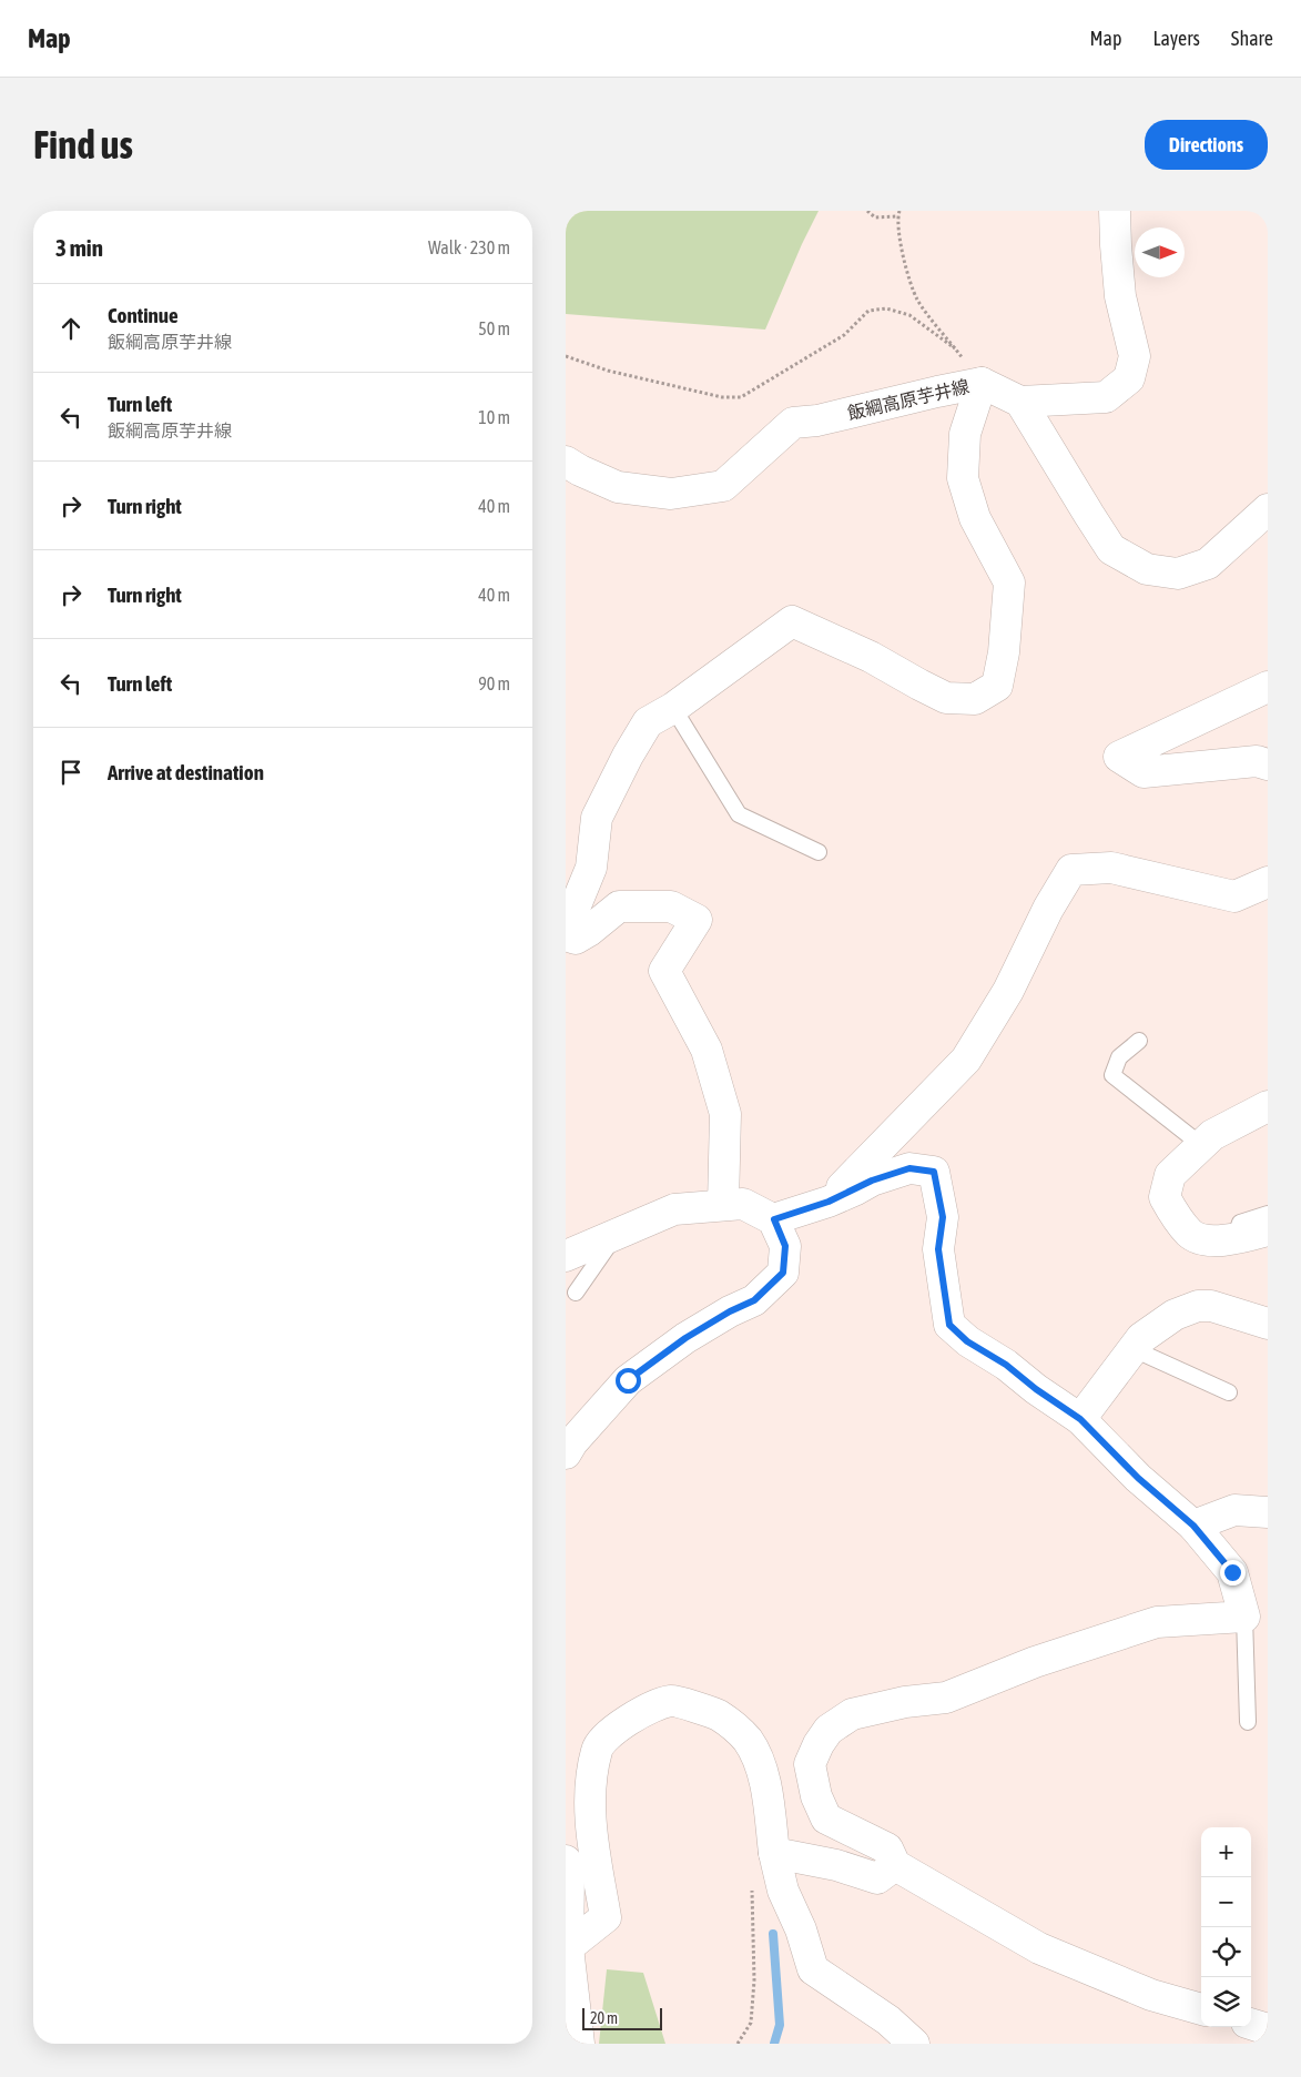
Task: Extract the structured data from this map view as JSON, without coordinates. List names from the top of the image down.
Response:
{
  "streets": {
    "street": ["飯綱高原芋井線"]
  },
  "scale_bar": "20 m",
  "north": "right",
  "page": {
    "header": "Map",
    "nav": ["Map", "Layers", "Share"],
    "buttons": "Directions",
    "title": "Find us",
    "heading": ["3 min", "Walk · 230 m"],
    "list": [
      ["Continue", "飯綱高原芋井線", "50 m"],
      ["Turn left", "飯綱高原芋井線", "10 m"],
      ["Turn right", "40 m"],
      ["Turn right", "40 m"],
      ["Turn left", "90 m"],
      "Arrive at destination"
    ],
    "map_buttons": ["+", "−"],
    "scale": "20 m"
  }
}
